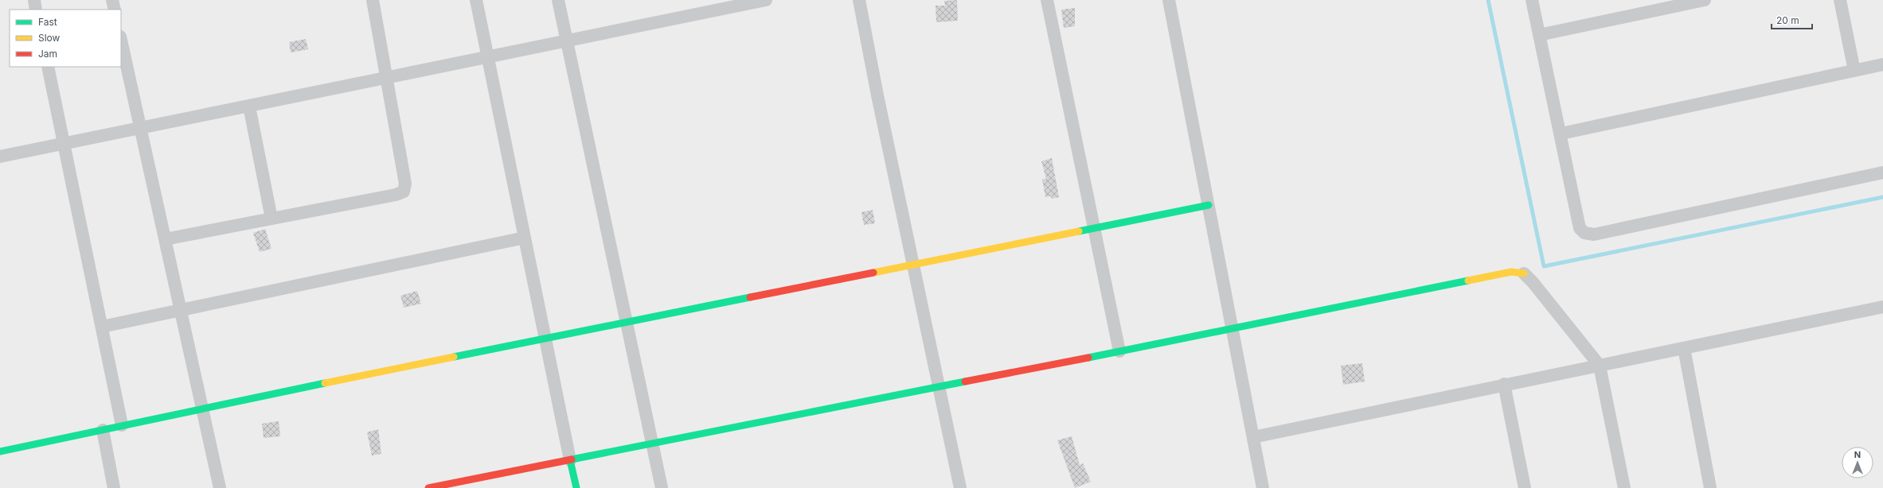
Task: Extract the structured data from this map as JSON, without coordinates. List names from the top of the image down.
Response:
{
  "legend": ["Fast", "Slow", "Jam"],
  "scale_bar": "20 m",
  "north": "top"
}
